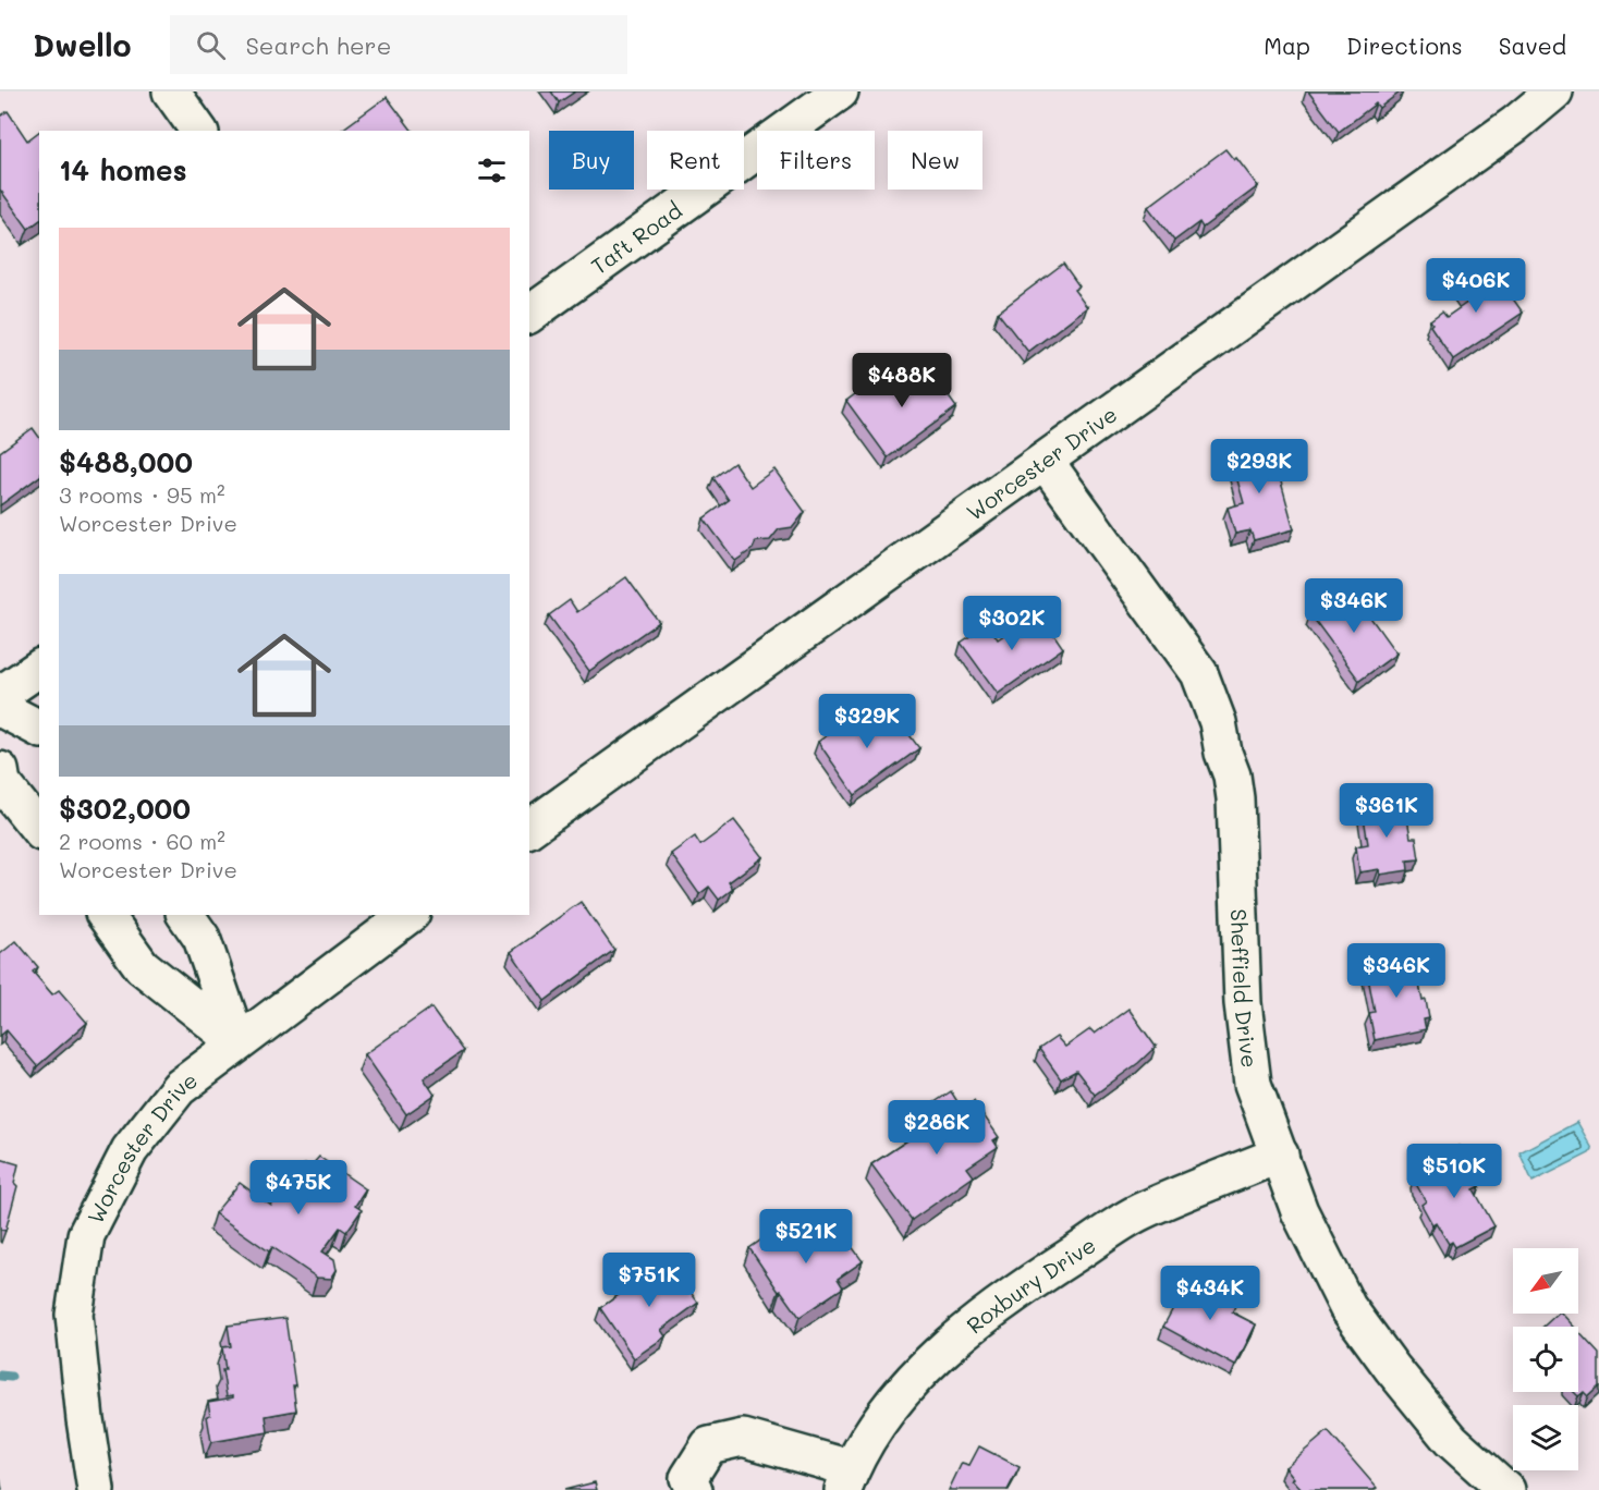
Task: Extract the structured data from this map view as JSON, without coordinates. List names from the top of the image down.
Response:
{
  "streets": {
    "street": [
      "Taft Road",
      "Worcester Drive",
      "Sheffield Drive",
      "Roxbury Drive"
    ]
  },
  "crossings": [
    ["Worcester Drive", "Sheffield Drive"],
    ["Sheffield Drive", "Roxbury Drive"]
  ],
  "north": "bottom left",
  "page": {
    "header": "Dwello",
    "search": "Search here",
    "nav": ["Map", "Directions", "Saved"],
    "chip": [
      "Buy",
      "Rent",
      "Filters",
      "New"
    ],
    "heading": "14 homes",
    "list": [
      {
        "name": "$488,000",
        "note": "3 rooms · 95 m² · Worcester Drive"
      },
      {
        "name": "$302,000",
        "note": "2 rooms · 60 m² · Worcester Drive"
      }
    ],
    "price": [
      "$406K",
      "$488K",
      "$293K",
      "$346K",
      "$302K",
      "$329K",
      "$361K",
      "$346K",
      "$286K",
      "$510K",
      "$475K",
      "$521K",
      "$751K",
      "$434K"
    ]
  }
}
